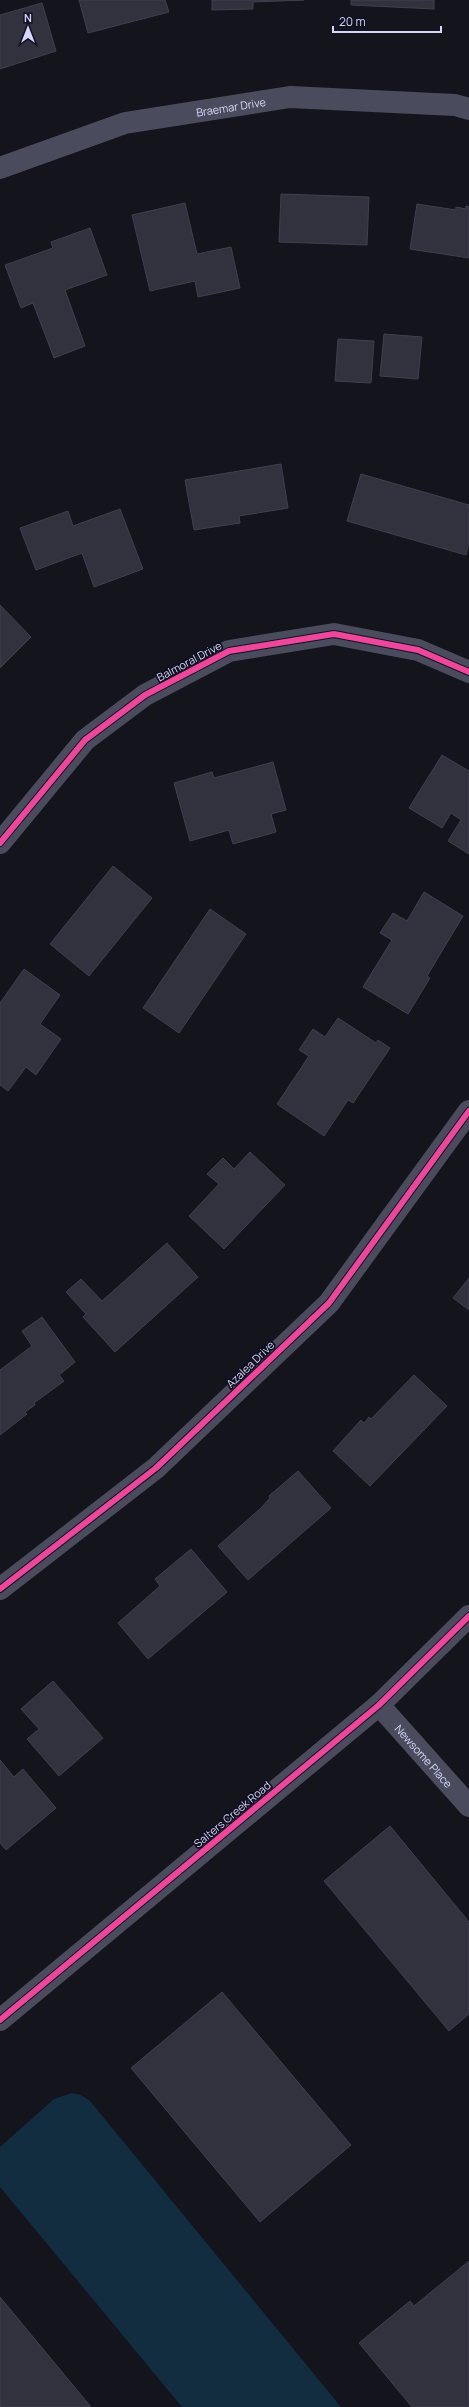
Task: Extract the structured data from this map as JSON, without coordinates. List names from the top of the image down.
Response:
{
  "streets": {
    "street": [
      "Braemar Drive",
      "Balmoral Drive",
      "Azalea Drive",
      "Newsome Place",
      "Salters Creek Road"
    ]
  },
  "crossings": [
    ["Newsome Place", "Salters Creek Road"]
  ],
  "scale_bar": "20 m",
  "north": "top"
}
